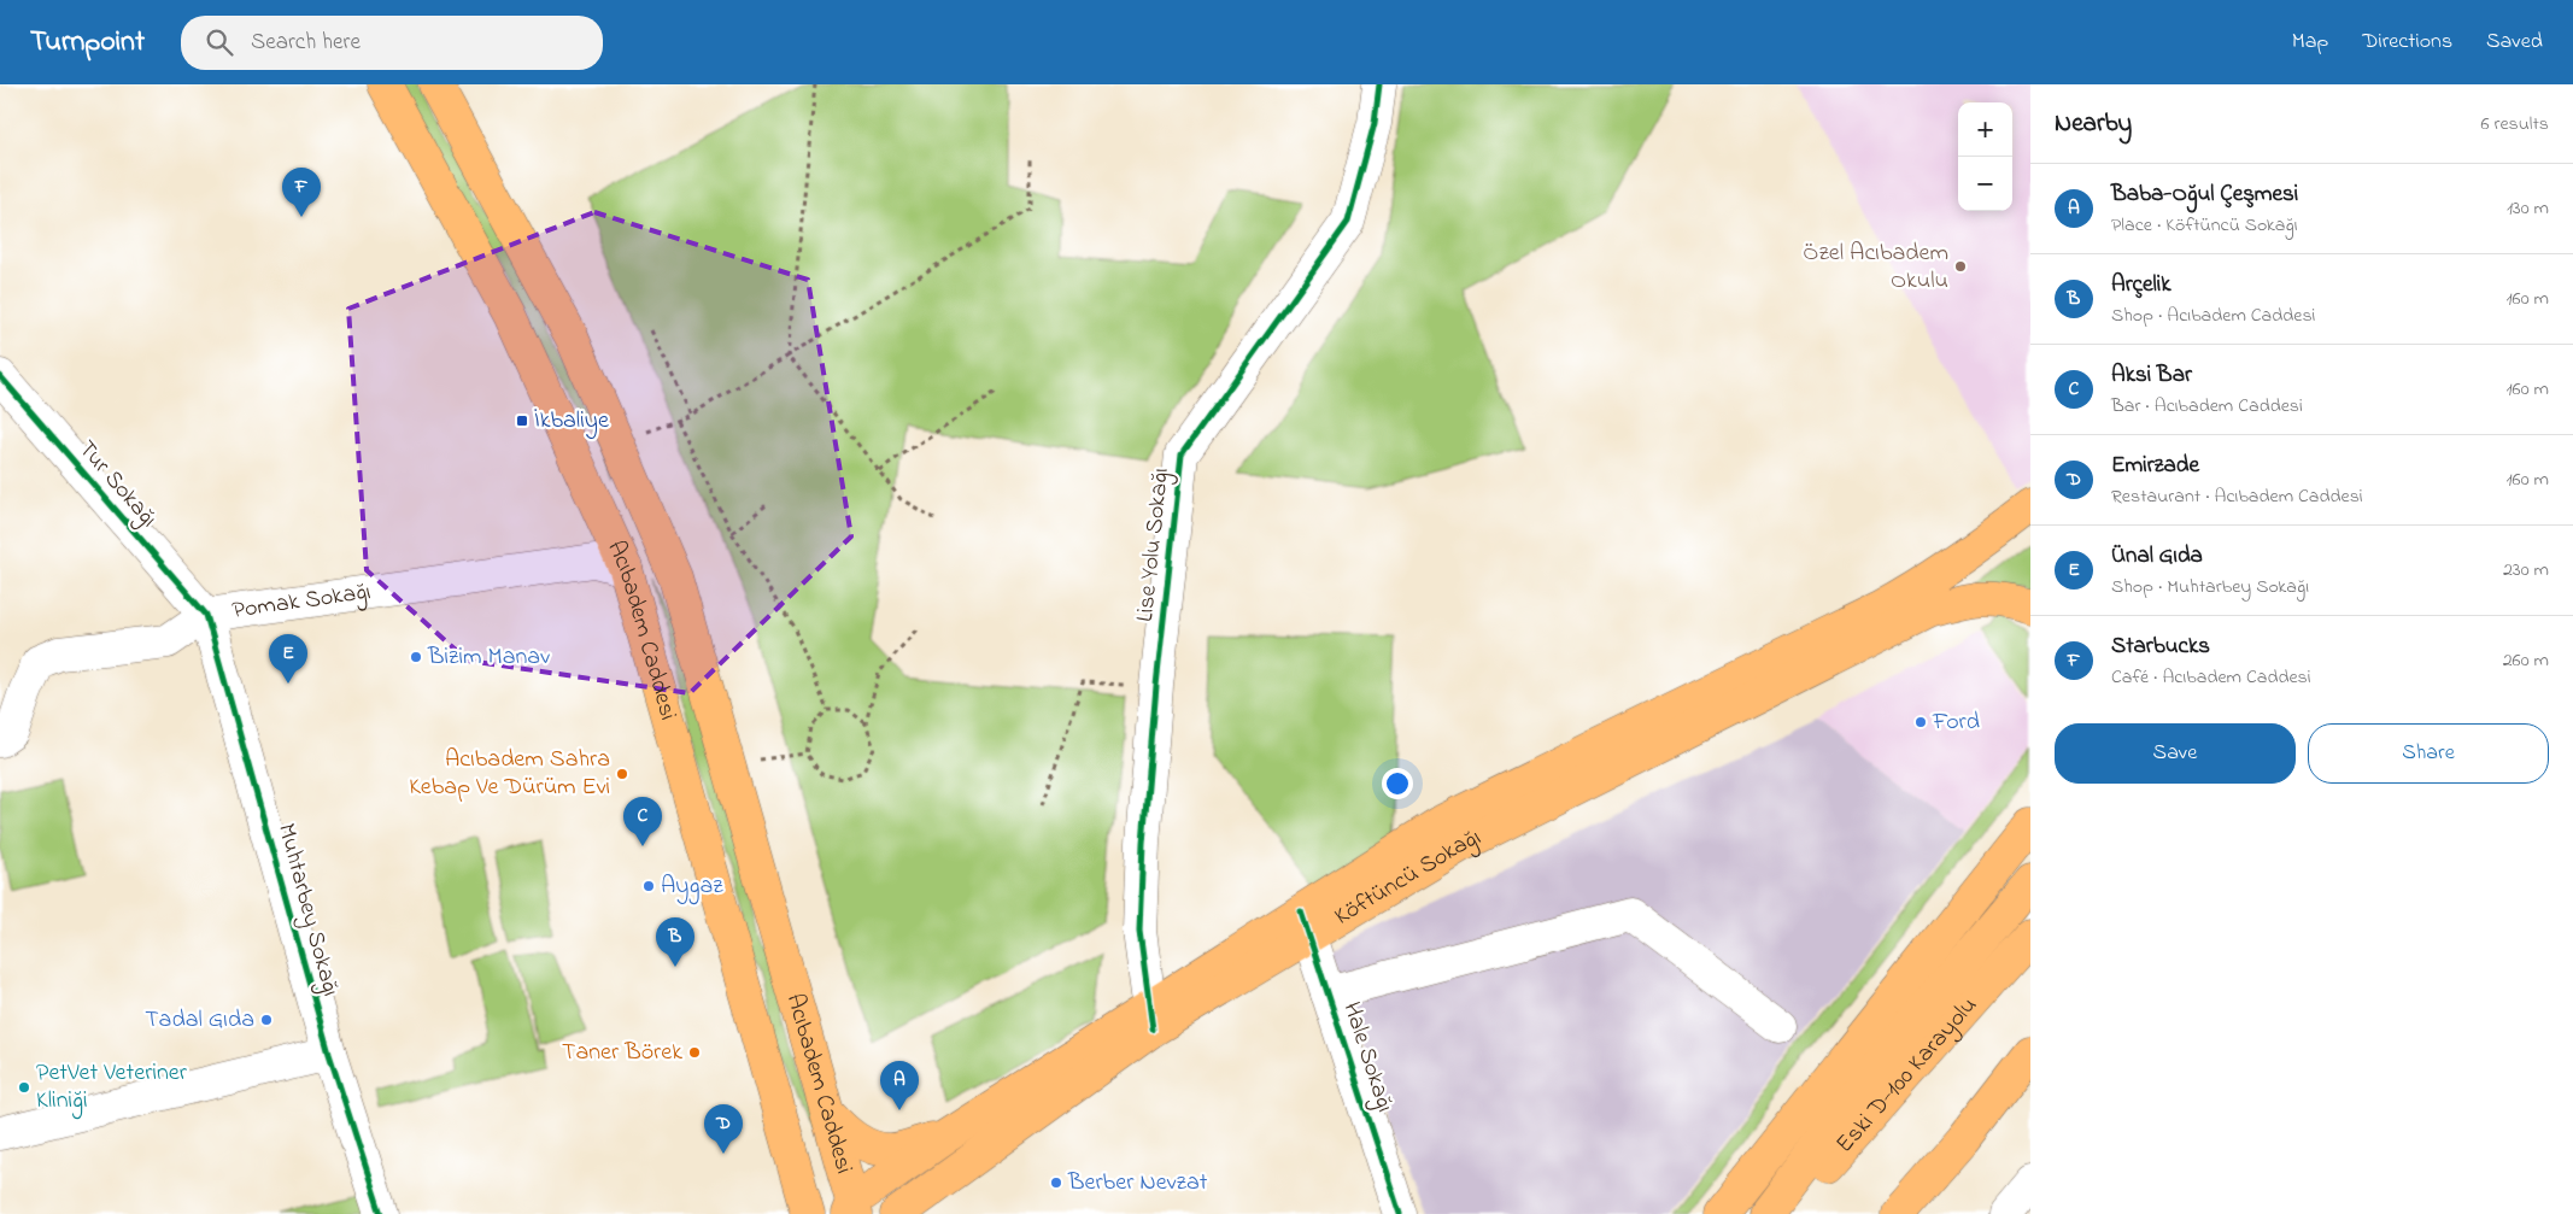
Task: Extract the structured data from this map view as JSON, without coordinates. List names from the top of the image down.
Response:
{
  "streets": {
    "main road": ["Acıbadem Caddesi", "Köftüncü Sokağı", "Eski D-100 Karayolu"],
    "street": [
      "Tur Sokağı",
      "Lise Yolu Sokağı",
      "Pomak Sokağı",
      "Muhtarbey Sokağı",
      "Hale Sokağı"
    ]
  },
  "crossings": [
    ["Tur Sokağı", "Pomak Sokağı"],
    ["Tur Sokağı", "Muhtarbey Sokağı"],
    ["Lise Yolu Sokağı", "Köftüncü Sokağı"],
    ["Pomak Sokağı", "Acıbadem Caddesi"],
    ["Pomak Sokağı", "Muhtarbey Sokağı"],
    ["Acıbadem Caddesi", "Köftüncü Sokağı"],
    ["Köftüncü Sokağı", "Hale Sokağı"]
  ],
  "places": {
    "other": [
      "Özel Acıbadem Okulu",
      "Bizim Manav",
      "Ford",
      "Acıbadem Sahra Kebap Ve Dürüm Evi",
      "Aygaz",
      "Tadal Gıda",
      "Taner Börek",
      "PetVet Veteriner Kliniği",
      "Berber Nevzat"
    ],
    "transit": ["İkbaliye"]
  },
  "page": {
    "header": "Turnpoint",
    "search": "Search here",
    "nav": ["Map", "Directions", "Saved"],
    "heading": ["Nearby", "6 results"],
    "map_buttons": ["+", "−"],
    "list": [
      {
        "mark": "A",
        "name": "Baba-Oğul Çeşmesi",
        "note": "Place · Köftüncü Sokağı",
        "value": "130 m"
      },
      {
        "mark": "B",
        "name": "Arçelik",
        "note": "Shop · Acıbadem Caddesi",
        "value": "160 m"
      },
      {
        "mark": "C",
        "name": "Aksi Bar",
        "note": "Bar · Acıbadem Caddesi",
        "value": "160 m"
      },
      {
        "mark": "D",
        "name": "Emirzade",
        "note": "Restaurant · Acıbadem Caddesi",
        "value": "160 m"
      },
      {
        "mark": "E",
        "name": "Ünal Gıda",
        "note": "Shop · Muhtarbey Sokağı",
        "value": "230 m"
      },
      {
        "mark": "F",
        "name": "Starbucks",
        "note": "Café · Acıbadem Caddesi",
        "value": "260 m"
      }
    ],
    "pins": [
      "F",
      "E",
      "C",
      "B",
      "A",
      "D"
    ],
    "buttons": ["Save", "Share"]
  }
}
